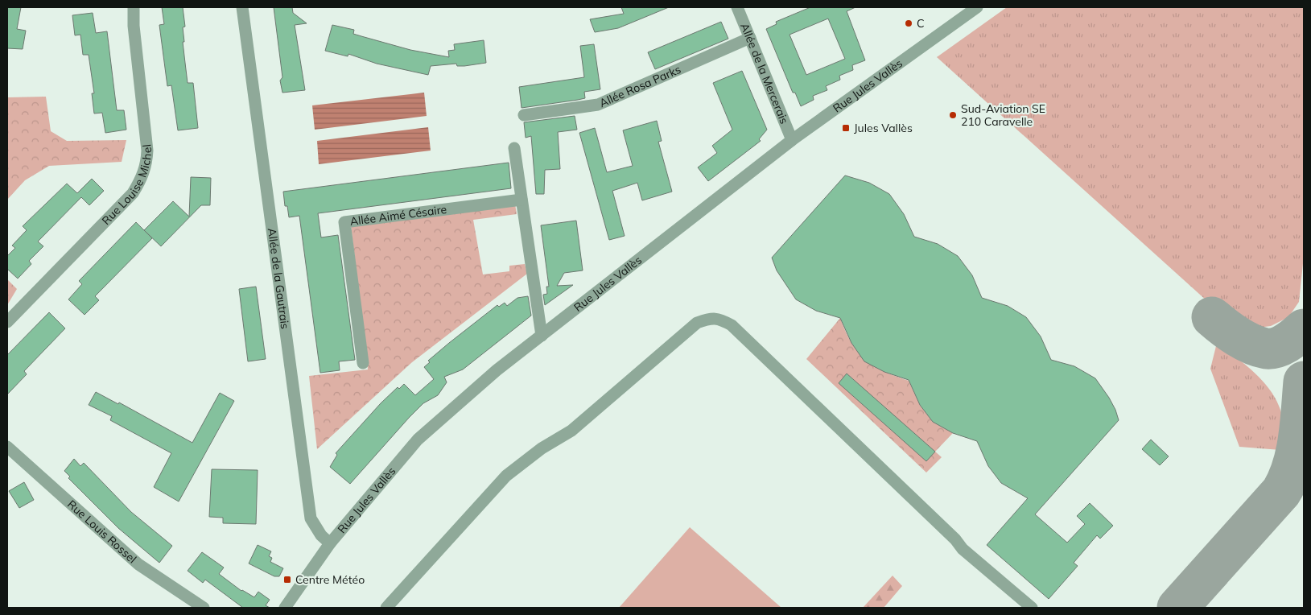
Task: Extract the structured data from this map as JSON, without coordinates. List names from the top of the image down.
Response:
{
  "streets": {
    "street": [
      "Allée de la Mercerais",
      "Rue Jules Vallès",
      "Allée Rosa Parks",
      "Rue Louise Michel",
      "Allée Aimé Césaire",
      "Allée de la Gautrais",
      "Rue Louis Rossel"
    ]
  },
  "crossings": [
    ["Allée de la Mercerais", "Rue Jules Vallès"],
    ["Allée de la Mercerais", "Allée Rosa Parks"],
    ["Rue Jules Vallès", "Allée de la Gautrais"]
  ],
  "places": {
    "other": ["C", "Sud-Aviation SE 210 Caravelle"],
    "transit": ["Jules Vallès", "Centre Météo"]
  }
}
